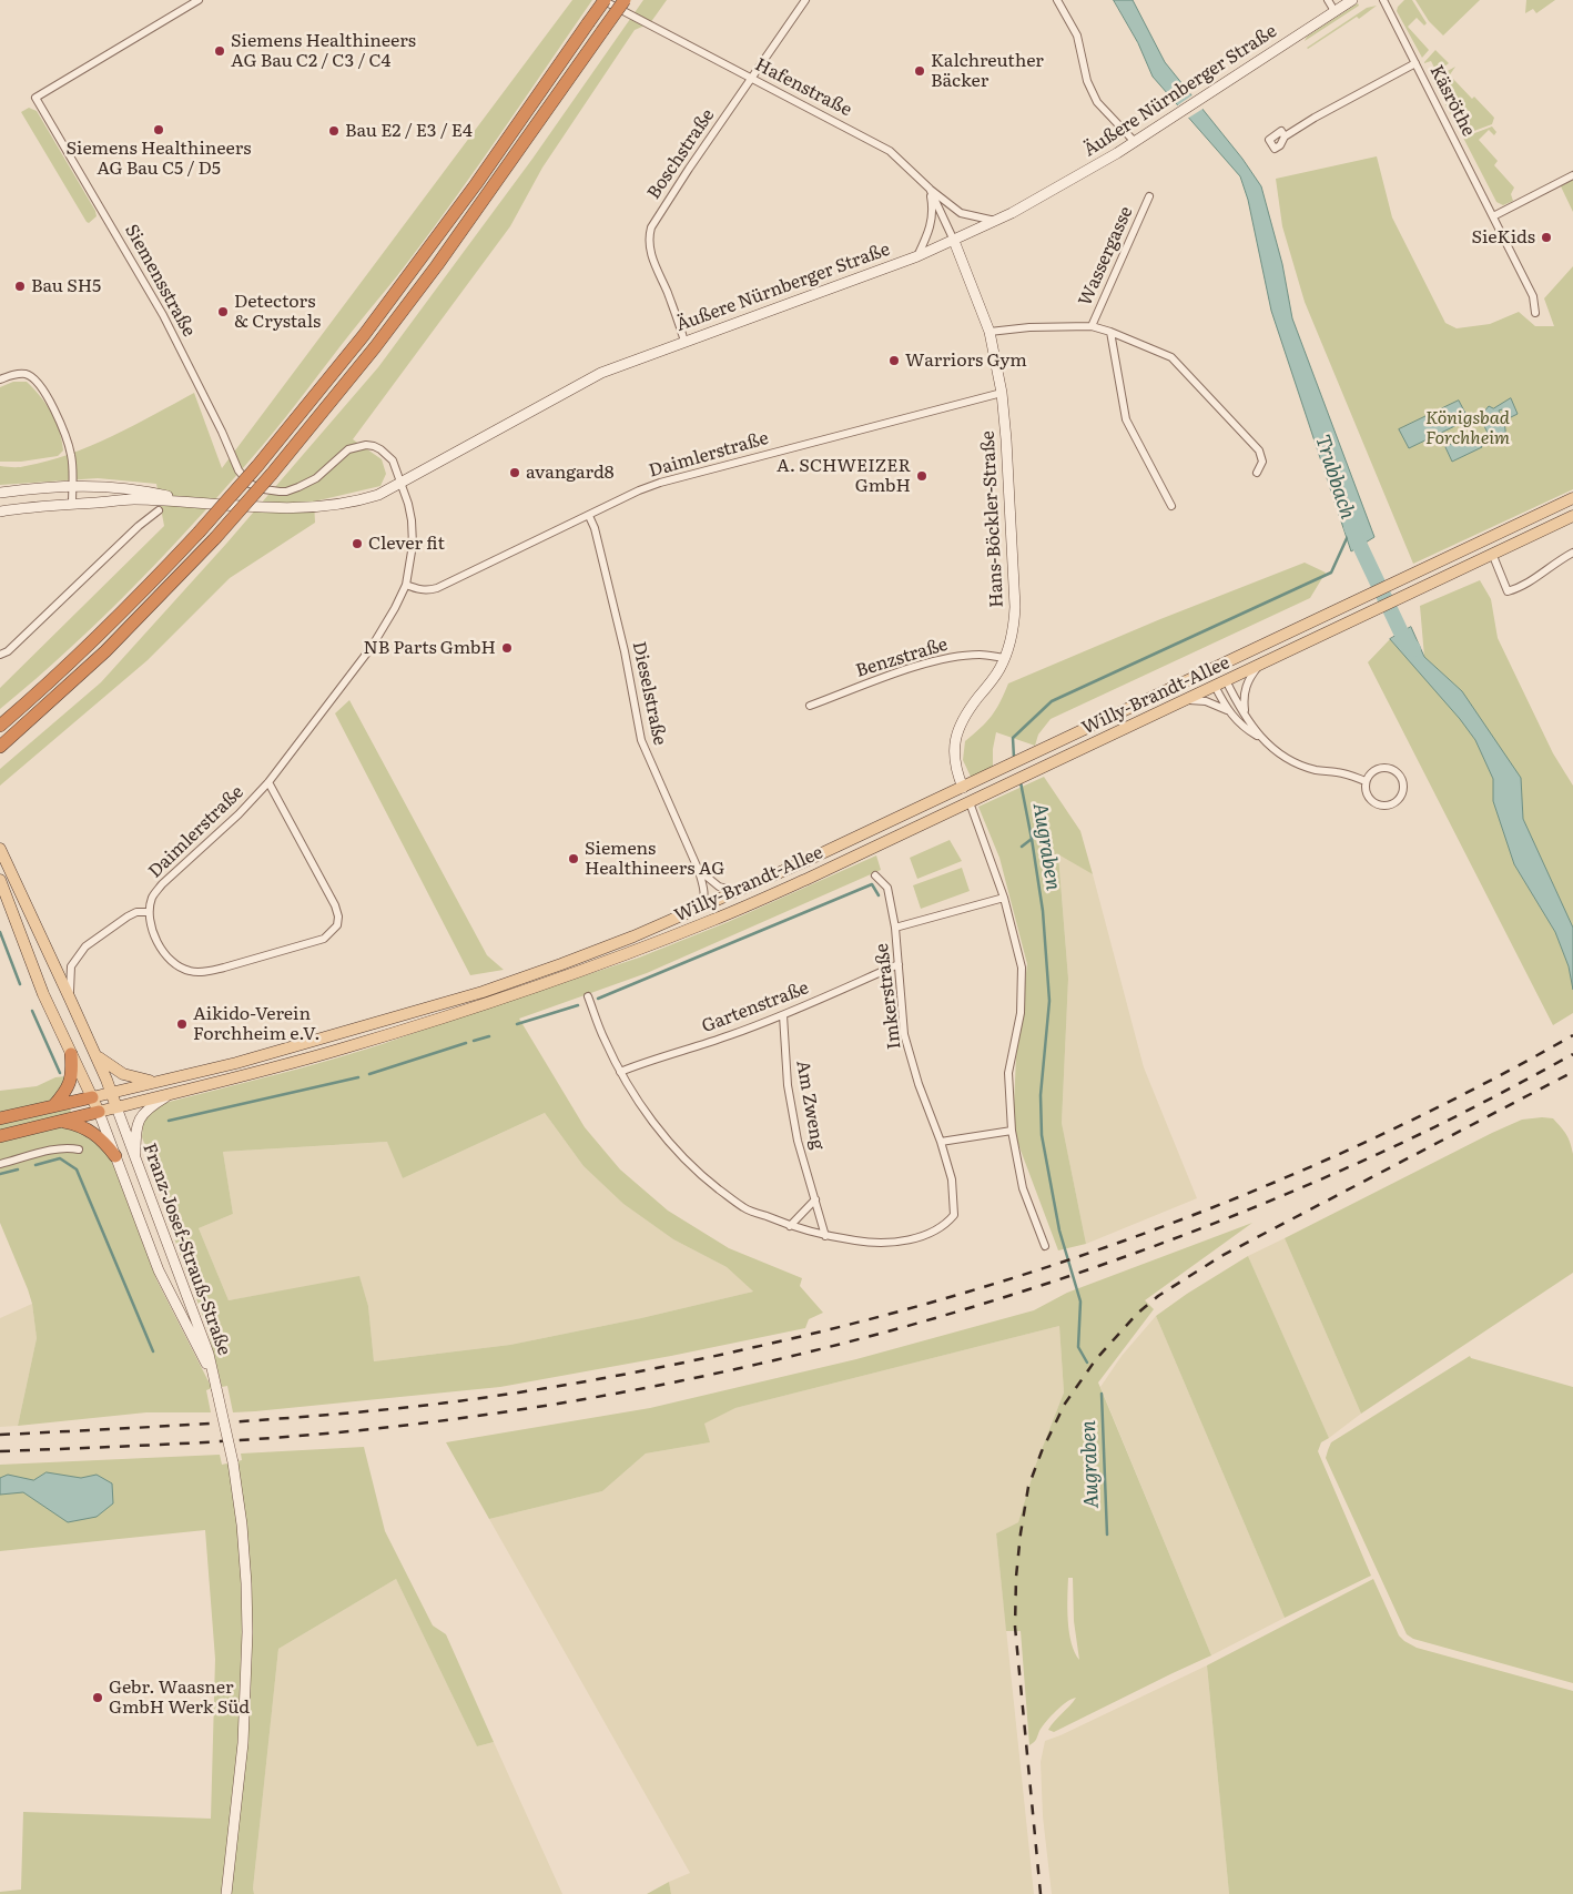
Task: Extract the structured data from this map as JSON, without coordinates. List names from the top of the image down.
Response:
{
  "streets": {
    "main road": [
      "Äußere Nürnberger Straße",
      "Hans-Böckler-Straße",
      "Willy-Brandt-Allee",
      "Franz-Josef-Strauß-Straße"
    ],
    "street": [
      "Hafenstraße",
      "Käsröthe",
      "Boschstraße",
      "Wassergasse",
      "Siemensstraße",
      "Daimlerstraße",
      "Benzstraße",
      "Dieselstraße",
      "Imkerstraße",
      "Gartenstraße",
      "Am Zweng"
    ]
  },
  "crossings": [
    ["Hafenstraße", "Äußere Nürnberger Straße"],
    ["Hafenstraße", "Boschstraße"],
    ["Hafenstraße", "Hans-Böckler-Straße"],
    ["Äußere Nürnberger Straße", "Boschstraße"],
    ["Äußere Nürnberger Straße", "Siemensstraße"],
    ["Äußere Nürnberger Straße", "Daimlerstraße"],
    ["Äußere Nürnberger Straße", "Hans-Böckler-Straße"],
    ["Wassergasse", "Hans-Böckler-Straße"],
    ["Siemensstraße", "Daimlerstraße"],
    ["Daimlerstraße", "Hans-Böckler-Straße"],
    ["Daimlerstraße", "Dieselstraße"],
    ["Hans-Böckler-Straße", "Benzstraße"],
    ["Hans-Böckler-Straße", "Willy-Brandt-Allee"],
    ["Dieselstraße", "Willy-Brandt-Allee"],
    ["Willy-Brandt-Allee", "Franz-Josef-Strauß-Straße"],
    ["Imkerstraße", "Gartenstraße"],
    ["Imkerstraße", "Am Zweng"],
    ["Gartenstraße", "Am Zweng"]
  ],
  "water": ["Trubbach", "Augraben"],
  "parks": ["Königsbad Forchheim"],
  "places": [
    "Siemens Healthineers AG Bau C2 / C3 / C4",
    "Kalchreuther Bäcker",
    "Siemens Healthineers AG Bau C5 / D5",
    "Bau E2 / E3 / E4",
    "SieKids",
    "Bau SH5",
    "Detectors & Crystals",
    "Warriors Gym",
    "avangard8",
    "A. SCHWEIZER GmbH",
    "Clever fit",
    "NB Parts GmbH",
    "Siemens Healthineers AG",
    "Aikido-Verein Forchheim e.V.",
    "Gebr. Waasner GmbH Werk Süd"
  ]
}
